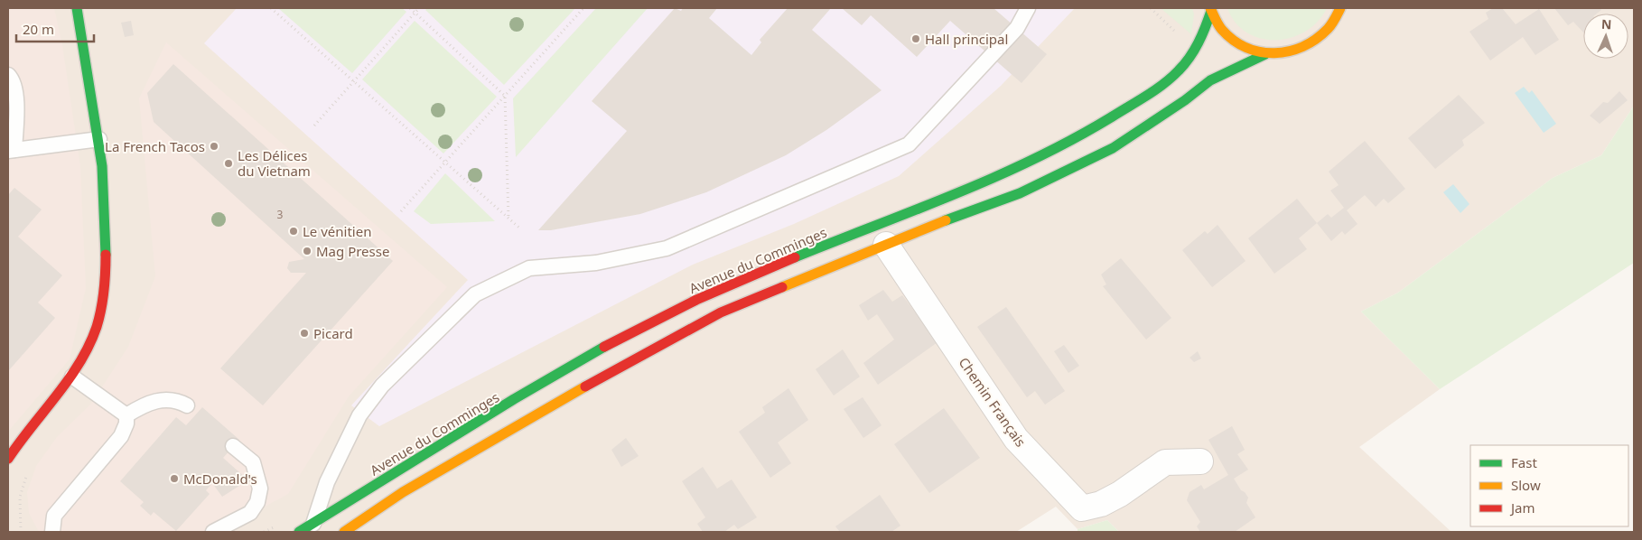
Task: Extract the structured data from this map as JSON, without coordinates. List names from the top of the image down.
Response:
{
  "streets": {
    "main road": ["Avenue du Comminges"],
    "street": ["Chemin Français"]
  },
  "places": [
    "Hall principal",
    "La French Tacos",
    "Les Délices du Vietnam",
    "Le vénitien",
    "Mag Presse",
    "Picard",
    "McDonald's"
  ],
  "house_numbers": ["3"],
  "legend": ["Fast", "Slow", "Jam"],
  "scale_bar": "20 m",
  "north": "top"
}
